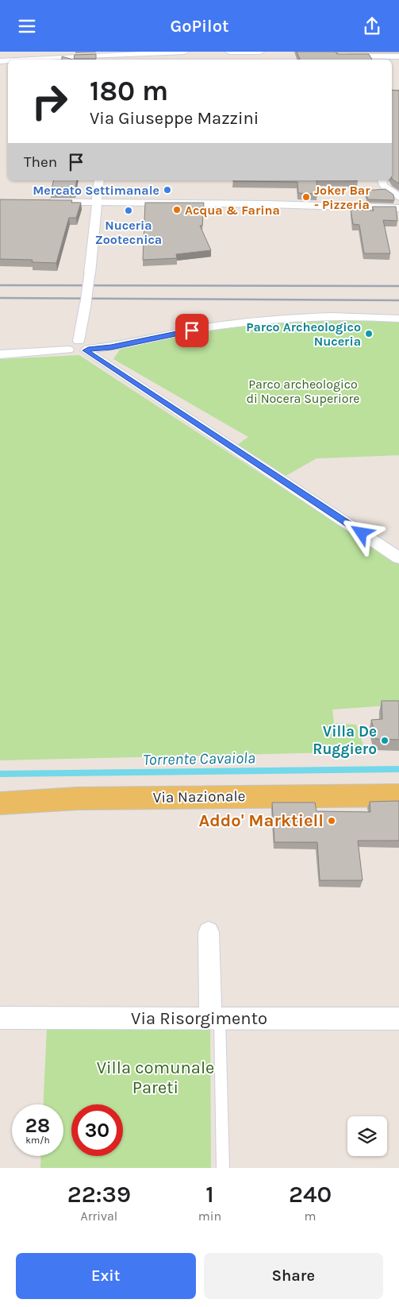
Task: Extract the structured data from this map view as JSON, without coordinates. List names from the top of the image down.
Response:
{
  "streets": {
    "main road": ["Via Nazionale"],
    "street": ["Via Risorgimento"]
  },
  "water": ["Torrente Cavaiola"],
  "parks": ["Parco archeologico di Nocera Superiore", "Villa comunale Pareti"],
  "places": [
    "Mercato Settimanale",
    "Joker Bar - Pizzeria",
    "Acqua & Farina",
    "Nuceria Zootecnica",
    "Parco Archeologico Nuceria",
    "Villa De Ruggiero",
    "Addo' Marktiell"
  ],
  "page": {
    "header": "GoPilot",
    "turn": ["180 m", "Via Giuseppe Mazzini"],
    "then": "Then",
    "speed": "28 km/h",
    "limit": "30",
    "eta": [
      "22:39",
      "Arrival",
      "1",
      "min",
      "240",
      "m"
    ],
    "buttons": ["Exit", "Share"]
  }
}
